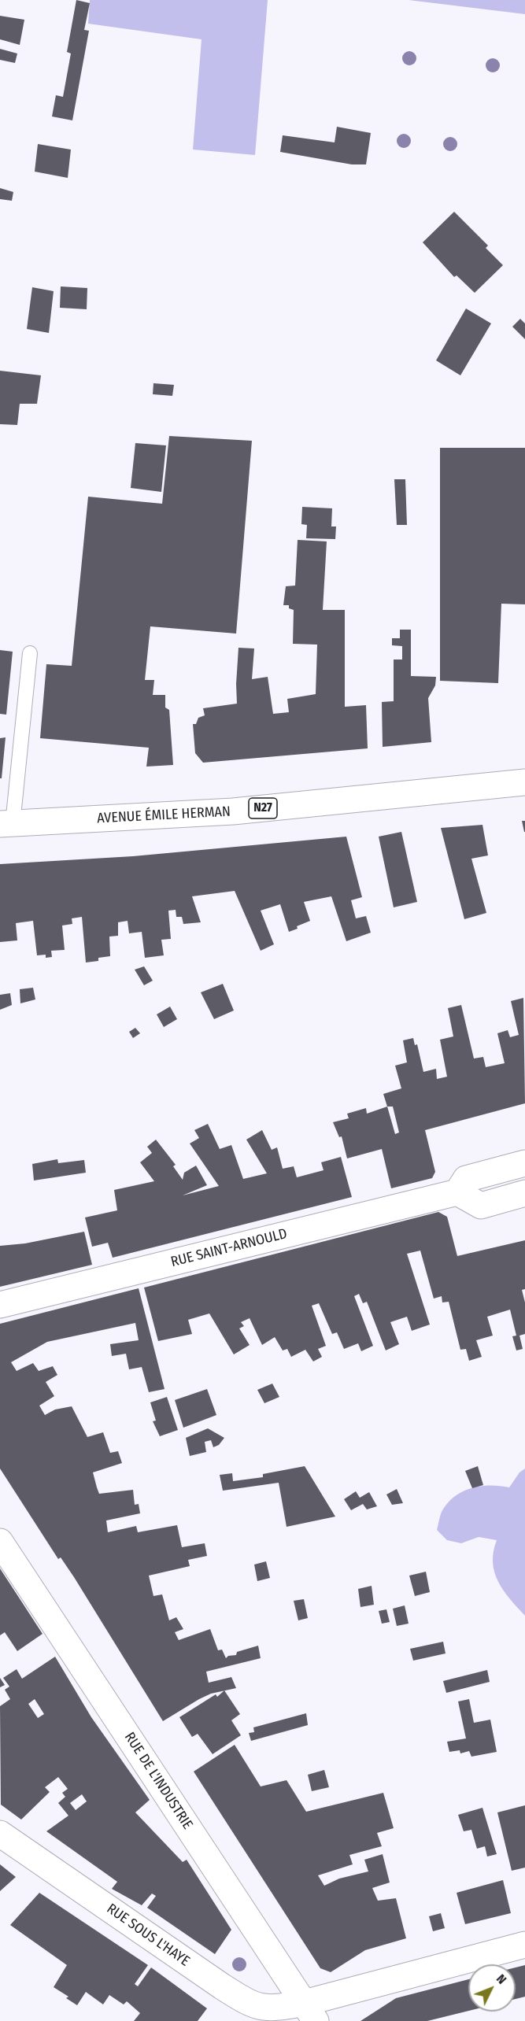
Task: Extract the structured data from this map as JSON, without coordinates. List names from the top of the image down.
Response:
{
  "streets": {
    "street": [
      "N27",
      "AVENUE ÉMILE HERMAN",
      "RUE SAINT-ARNOULD",
      "RUE DE L'INDUSTRIE",
      "RUE SOUS L'HAYE"
    ]
  },
  "crossings": [
    ["RUE DE L'INDUSTRIE", "RUE SOUS L'HAYE"]
  ],
  "north": "top right"
}
